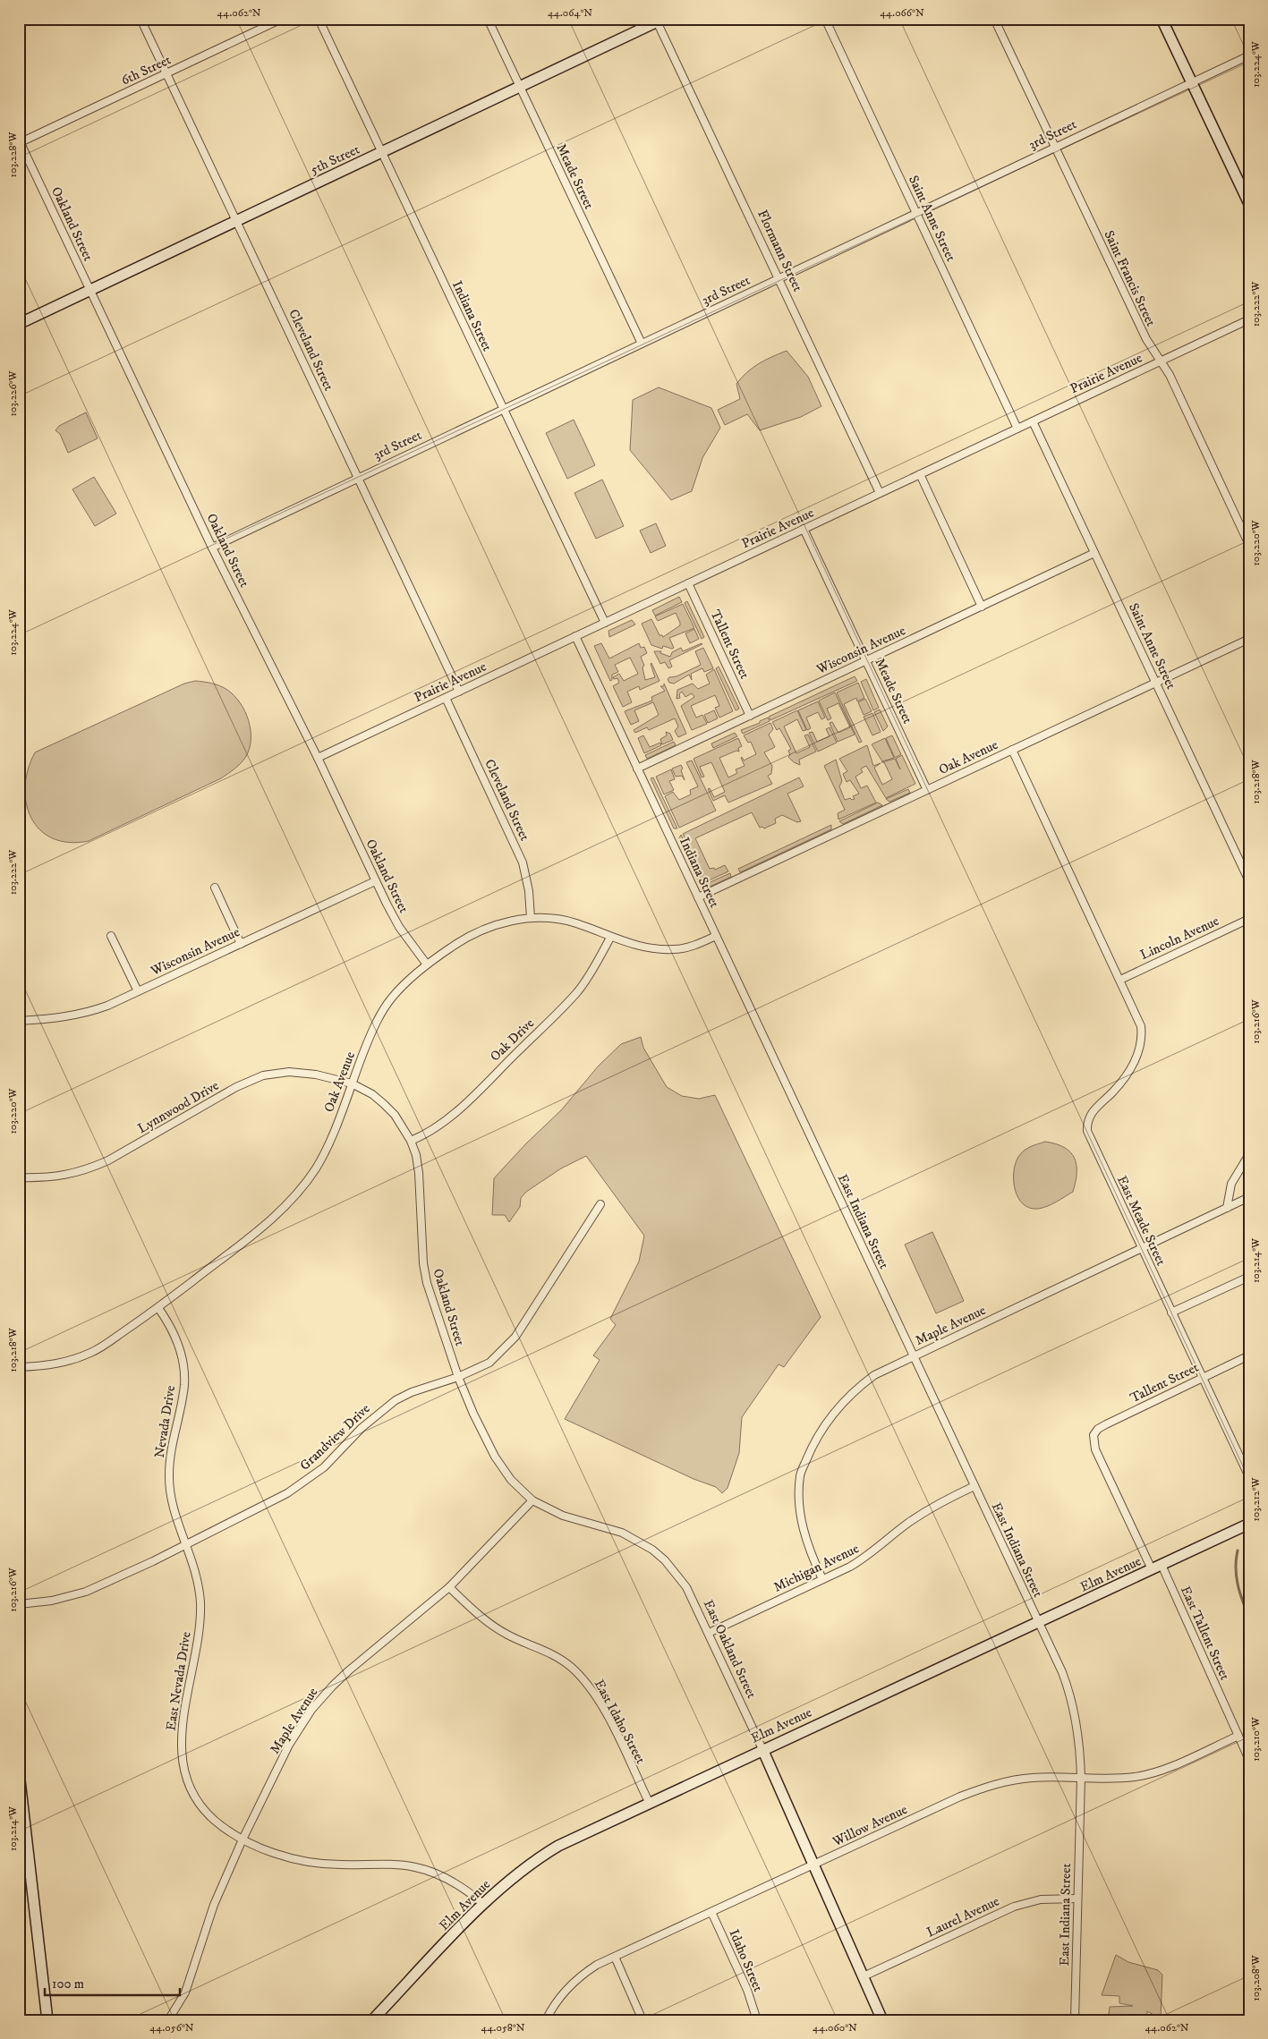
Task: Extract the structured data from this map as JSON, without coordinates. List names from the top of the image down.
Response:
{
  "streets": {
    "street": [
      "6th Street",
      "3rd Street",
      "5th Street",
      "Meade Street",
      "Saint Anne Street",
      "Oakland Street",
      "Flormann Street",
      "Saint Francis Street",
      "Indiana Street",
      "Cleveland Street",
      "Prairie Avenue",
      "Tallent Street",
      "Wisconsin Avenue",
      "Oak Avenue",
      "Lincoln Avenue",
      "Oak Drive",
      "Lynnwood Drive",
      "East Meade Street",
      "East Indiana Street",
      "Maple Avenue",
      "Nevada Drive",
      "Grandview Drive",
      "Michigan Avenue",
      "Elm Avenue",
      "East Tallent Street",
      "East Oakland Street",
      "East Nevada Drive",
      "East Idaho Street",
      "Willow Avenue",
      "Laurel Avenue",
      "Idaho Street"
    ]
  },
  "crossings": [
    ["6th Street", "Oakland Street"],
    ["6th Street", "Cleveland Street"],
    ["3rd Street", "Meade Street"],
    ["3rd Street", "Saint Anne Street"],
    ["3rd Street", "Oakland Street"],
    ["3rd Street", "Flormann Street"],
    ["3rd Street", "Saint Francis Street"],
    ["3rd Street", "Indiana Street"],
    ["3rd Street", "Cleveland Street"],
    ["5th Street", "Meade Street"],
    ["5th Street", "Oakland Street"],
    ["5th Street", "Flormann Street"],
    ["5th Street", "Indiana Street"],
    ["5th Street", "Cleveland Street"],
    ["Meade Street", "Prairie Avenue"],
    ["Meade Street", "Wisconsin Avenue"],
    ["Meade Street", "Oak Avenue"],
    ["Saint Anne Street", "Prairie Avenue"],
    ["Saint Anne Street", "Wisconsin Avenue"],
    ["Saint Anne Street", "Oak Avenue"],
    ["Oakland Street", "Prairie Avenue"],
    ["Oakland Street", "Wisconsin Avenue"],
    ["Oakland Street", "Oak Avenue"],
    ["Oakland Street", "Oak Drive"],
    ["Oakland Street", "Lynnwood Drive"],
    ["Oakland Street", "Grandview Drive"],
    ["Oakland Street", "East Oakland Street"],
    ["Flormann Street", "Prairie Avenue"],
    ["Saint Francis Street", "Prairie Avenue"],
    ["Indiana Street", "Prairie Avenue"],
    ["Indiana Street", "Wisconsin Avenue"],
    ["Indiana Street", "Oak Avenue"],
    ["Indiana Street", "East Indiana Street"],
    ["Cleveland Street", "Prairie Avenue"],
    ["Cleveland Street", "Oak Avenue"],
    ["Prairie Avenue", "Tallent Street"],
    ["Tallent Street", "Wisconsin Avenue"],
    ["Tallent Street", "East Meade Street"],
    ["Tallent Street", "Elm Avenue"],
    ["Oak Avenue", "Oak Drive"],
    ["Oak Avenue", "Lynnwood Drive"],
    ["Oak Avenue", "Nevada Drive"],
    ["Lincoln Avenue", "East Meade Street"],
    ["East Meade Street", "Maple Avenue"],
    ["East Indiana Street", "Maple Avenue"],
    ["East Indiana Street", "Michigan Avenue"],
    ["East Indiana Street", "Elm Avenue"],
    ["East Indiana Street", "Willow Avenue"],
    ["East Indiana Street", "Laurel Avenue"],
    ["Maple Avenue", "Michigan Avenue"],
    ["Maple Avenue", "East Oakland Street"],
    ["Maple Avenue", "East Nevada Drive"],
    ["Maple Avenue", "East Idaho Street"],
    ["Nevada Drive", "Grandview Drive"],
    ["Nevada Drive", "East Nevada Drive"],
    ["Grandview Drive", "East Oakland Street"],
    ["Grandview Drive", "East Nevada Drive"],
    ["Michigan Avenue", "East Oakland Street"],
    ["Elm Avenue", "East Tallent Street"],
    ["Elm Avenue", "East Oakland Street"],
    ["Elm Avenue", "East Nevada Drive"],
    ["Elm Avenue", "East Idaho Street"],
    ["East Tallent Street", "Willow Avenue"],
    ["East Oakland Street", "Willow Avenue"],
    ["East Oakland Street", "Laurel Avenue"],
    ["Willow Avenue", "Idaho Street"]
  ],
  "scale_bar": "100 m",
  "coordinates": [
    "44.062°N",
    "44.064°N",
    "44.066°N",
    "103.224°W",
    "103.228°W",
    "103.222°W",
    "103.226°W",
    "103.220°W",
    "103.218°W",
    "103.216°W",
    "103.214°W",
    "103.212°W",
    "103.210°W",
    "103.208°W",
    "44.056°N",
    "44.058°N",
    "44.060°N"
  ]
}
